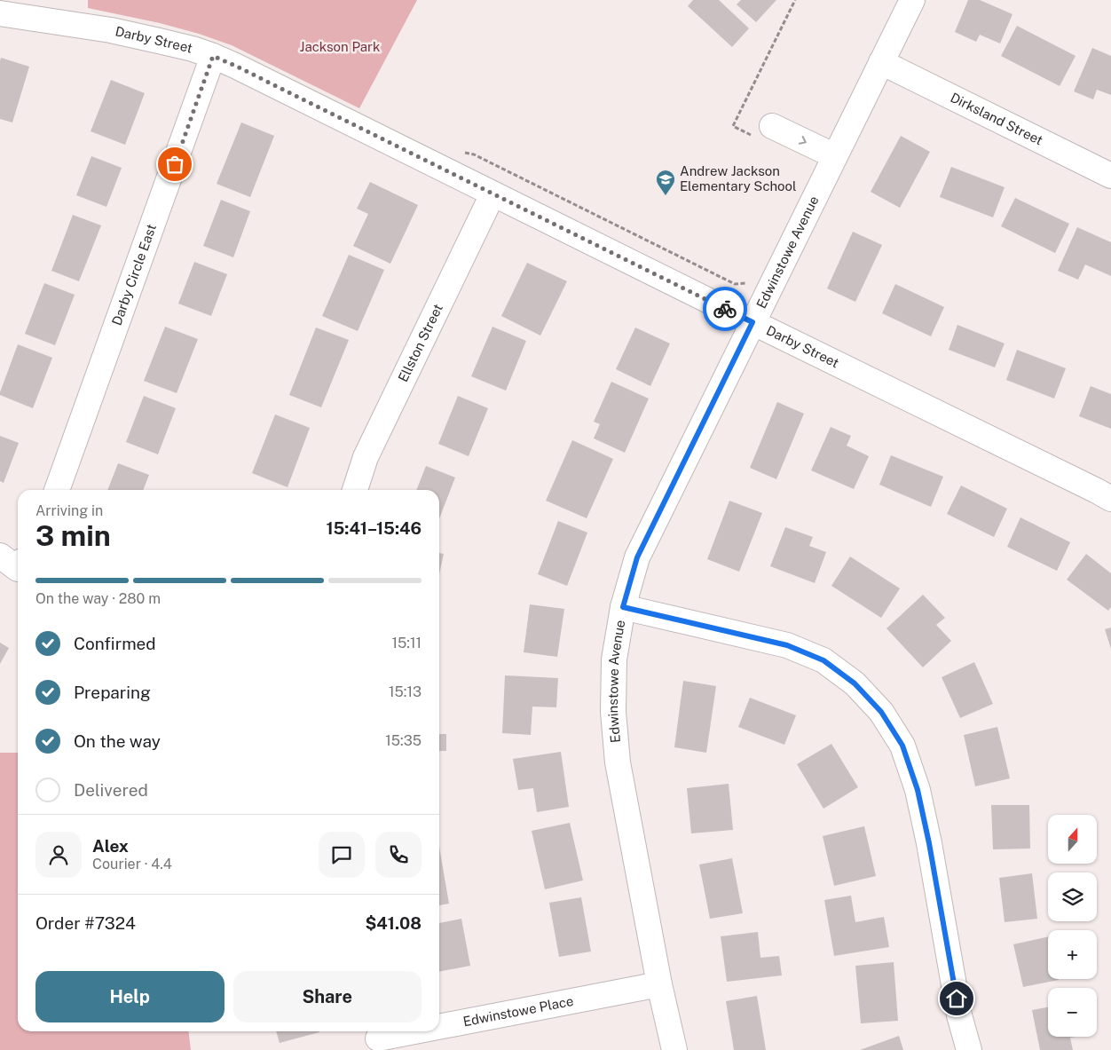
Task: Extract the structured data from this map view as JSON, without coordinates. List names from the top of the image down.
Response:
{
  "streets": {
    "street": [
      "Darby Street",
      "Dirksland Street",
      "Edwinstowe Avenue",
      "Darby Circle East",
      "Ellston Street",
      "Edwinstowe Place"
    ]
  },
  "crossings": [
    ["Darby Street", "Edwinstowe Avenue"],
    ["Darby Street", "Darby Circle East"],
    ["Darby Street", "Ellston Street"],
    ["Dirksland Street", "Edwinstowe Avenue"],
    ["Edwinstowe Avenue", "Edwinstowe Place"]
  ],
  "parks": ["Jackson Park"],
  "places": {
    "school or university": ["Andrew Jackson Elementary School"]
  },
  "north": "top",
  "page": {
    "heading": ["3 min", "Arriving in", "15:41–15:46"],
    "panel": [
      "Alex",
      "Courier · 4.4",
      "Order #7324",
      "$41.08"
    ],
    "bar": "On the way · 280 m",
    "list": [
      ["Confirmed", "15:11"],
      ["Preparing", "15:13"],
      ["On the way", "15:35"],
      "Delivered"
    ],
    "map_buttons": ["+", "−"],
    "buttons": ["Help", "Share"]
  }
}
